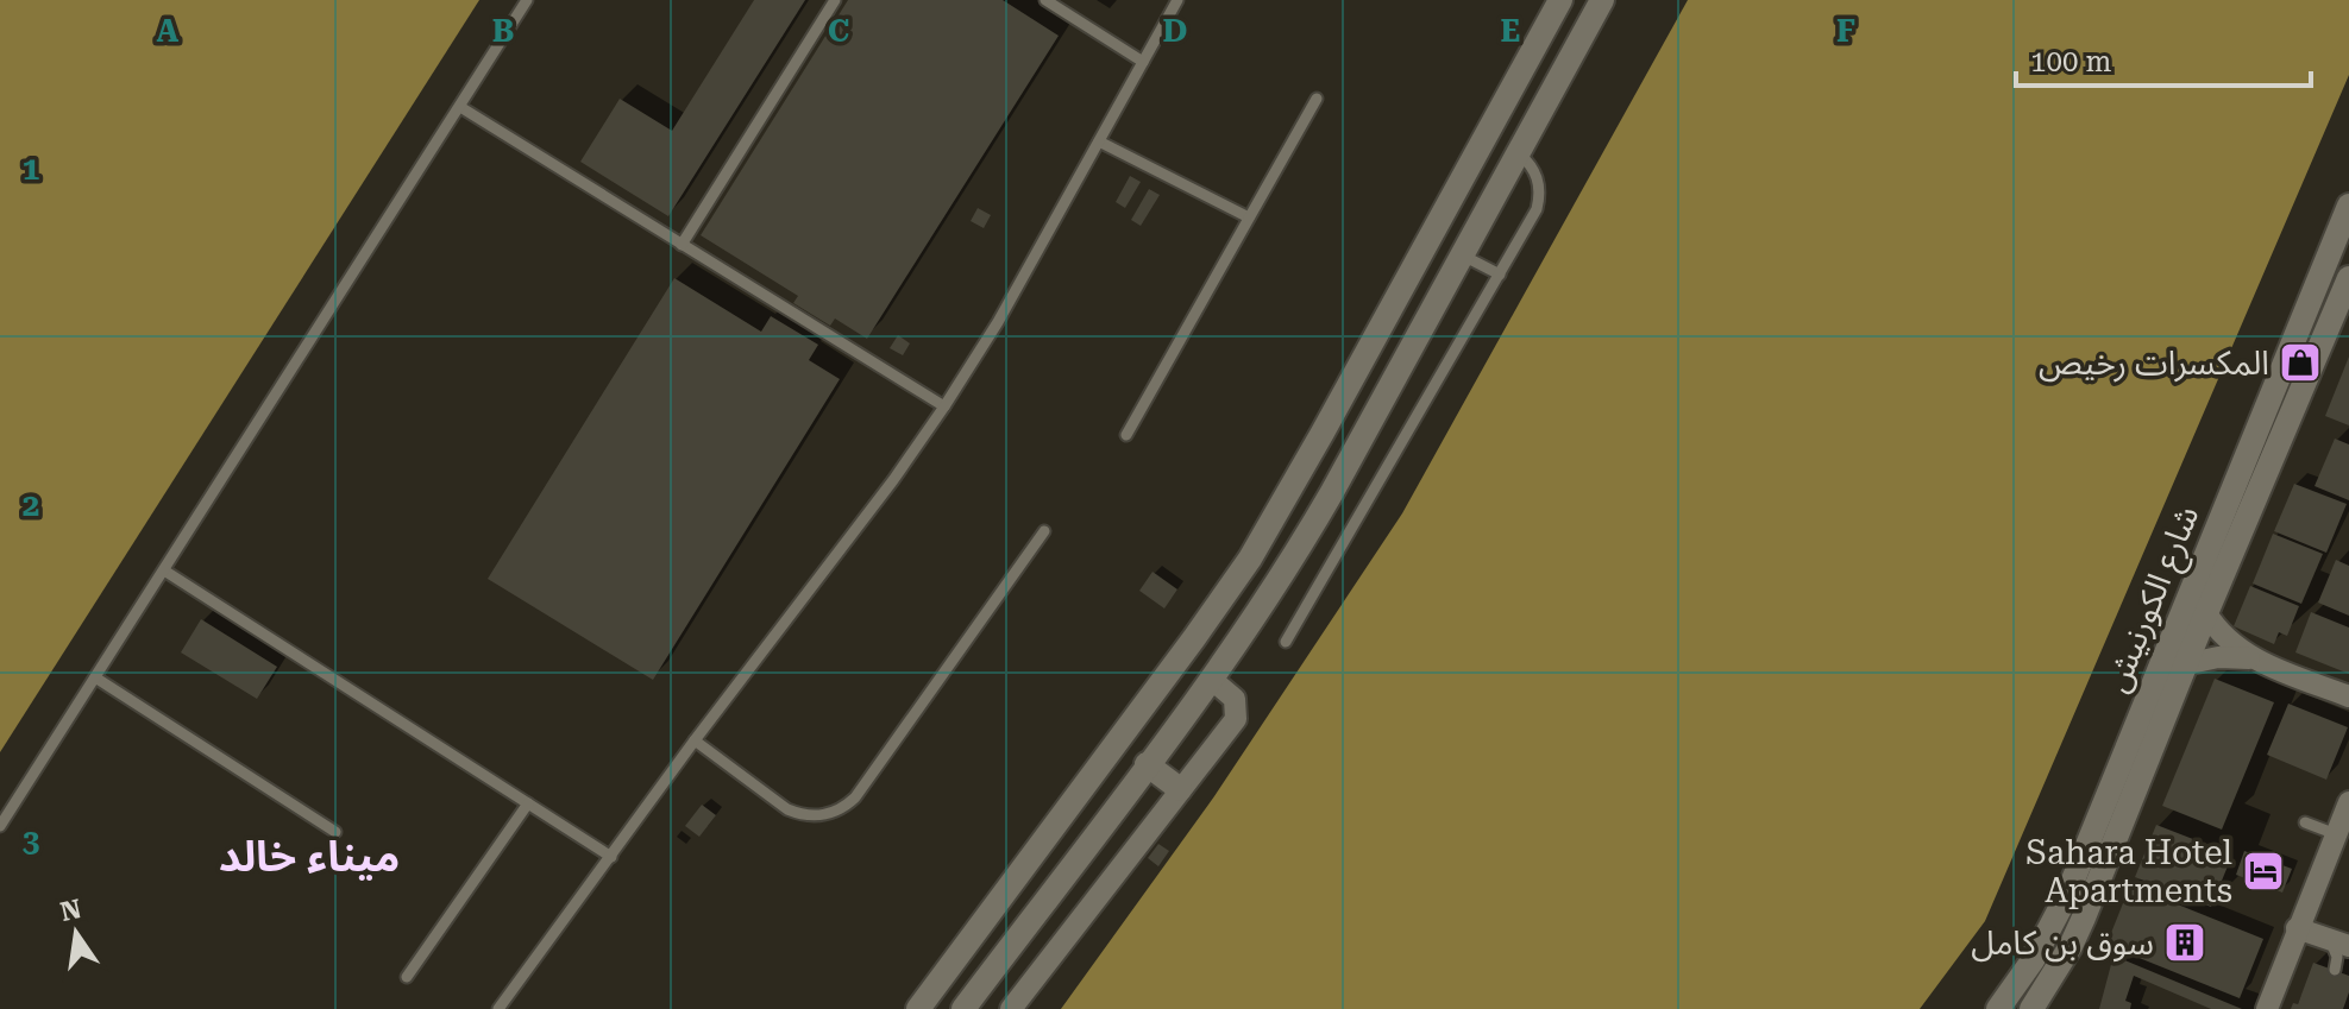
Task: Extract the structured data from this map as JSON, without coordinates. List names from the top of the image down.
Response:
{
  "streets": {
    "street": ["شارع الكورنيش"]
  },
  "districts": ["ميناء خالد"],
  "places": {
    "shop": ["المكسرات رخيص"],
    "hotel": ["Sahara Hotel Apartments"],
    "building": ["سوق بن كامل"]
  },
  "scale_bar": "100 m",
  "north": "top",
  "grid": {
    "columns": [
      "A",
      "B",
      "C",
      "D",
      "E",
      "F"
    ],
    "rows": ["1", "2", "3"]
  }
}
